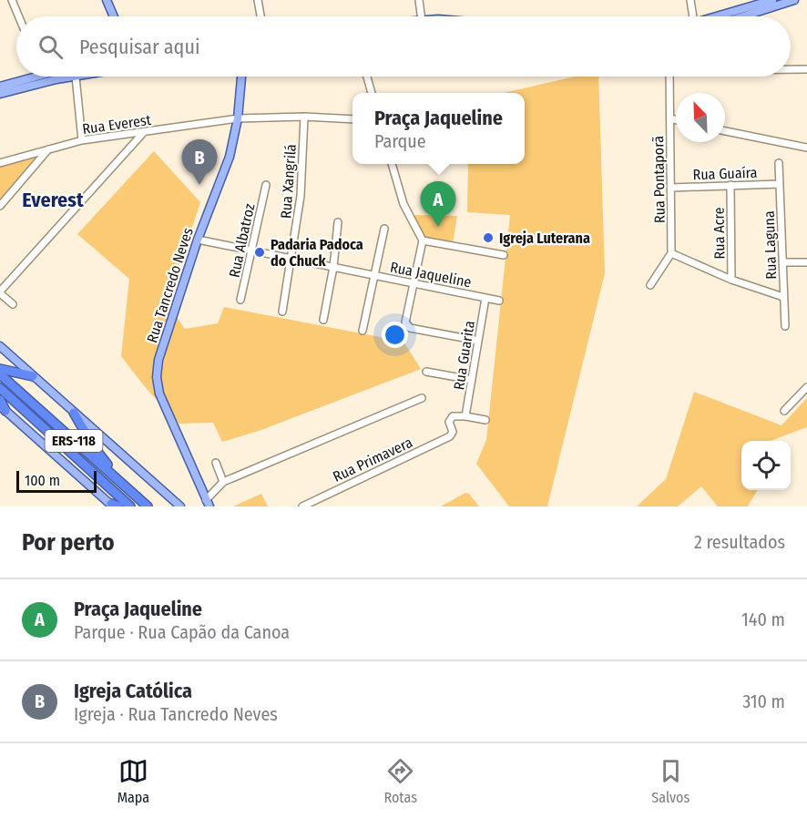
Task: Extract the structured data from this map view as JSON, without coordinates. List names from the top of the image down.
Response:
{
  "streets": {
    "highway": ["ERS-118"],
    "main road": ["Rua Tancredo Neves"],
    "street": [
      "Rua Everest",
      "Rua Guaíra",
      "Rua Pontaporã",
      "Rua Xangrilá",
      "Rua Acre",
      "Rua Albatroz",
      "Rua Laguna",
      "Rua Jaqueline",
      "Rua Guarita",
      "Rua Primavera"
    ]
  },
  "crossings": [
    ["Rua Everest", "Rua Xangrilá"],
    ["Rua Everest", "Rua Tancredo Neves"],
    ["Rua Guaíra", "Rua Pontaporã"],
    ["Rua Guaíra", "Rua Acre"],
    ["Rua Guaíra", "Rua Laguna"],
    ["Rua Xangrilá", "Rua Jaqueline"],
    ["Rua Albatroz", "Rua Jaqueline"],
    ["Rua Jaqueline", "Rua Tancredo Neves"],
    ["Rua Jaqueline", "Rua Guarita"],
    ["Rua Guarita", "Rua Primavera"]
  ],
  "districts": ["Everest"],
  "places": ["Igreja Luterana", "Padaria Padoca do Chuck"],
  "scale_bar": "100 m",
  "north": "top left",
  "page": {
    "search": "Pesquisar aqui",
    "popup": ["Praça Jaqueline", "Parque"],
    "pins": ["B", "A"],
    "scale": "100 m",
    "heading": ["Por perto", "2 resultados"],
    "list": [
      {
        "mark": "A",
        "name": "Praça Jaqueline",
        "note": "Parque · Rua Capão da Canoa",
        "value": "140 m"
      },
      {
        "mark": "B",
        "name": "Igreja Católica",
        "note": "Igreja · Rua Tancredo Neves",
        "value": "310 m"
      }
    ],
    "nav": ["Mapa", "Rotas", "Salvos"]
  }
}
